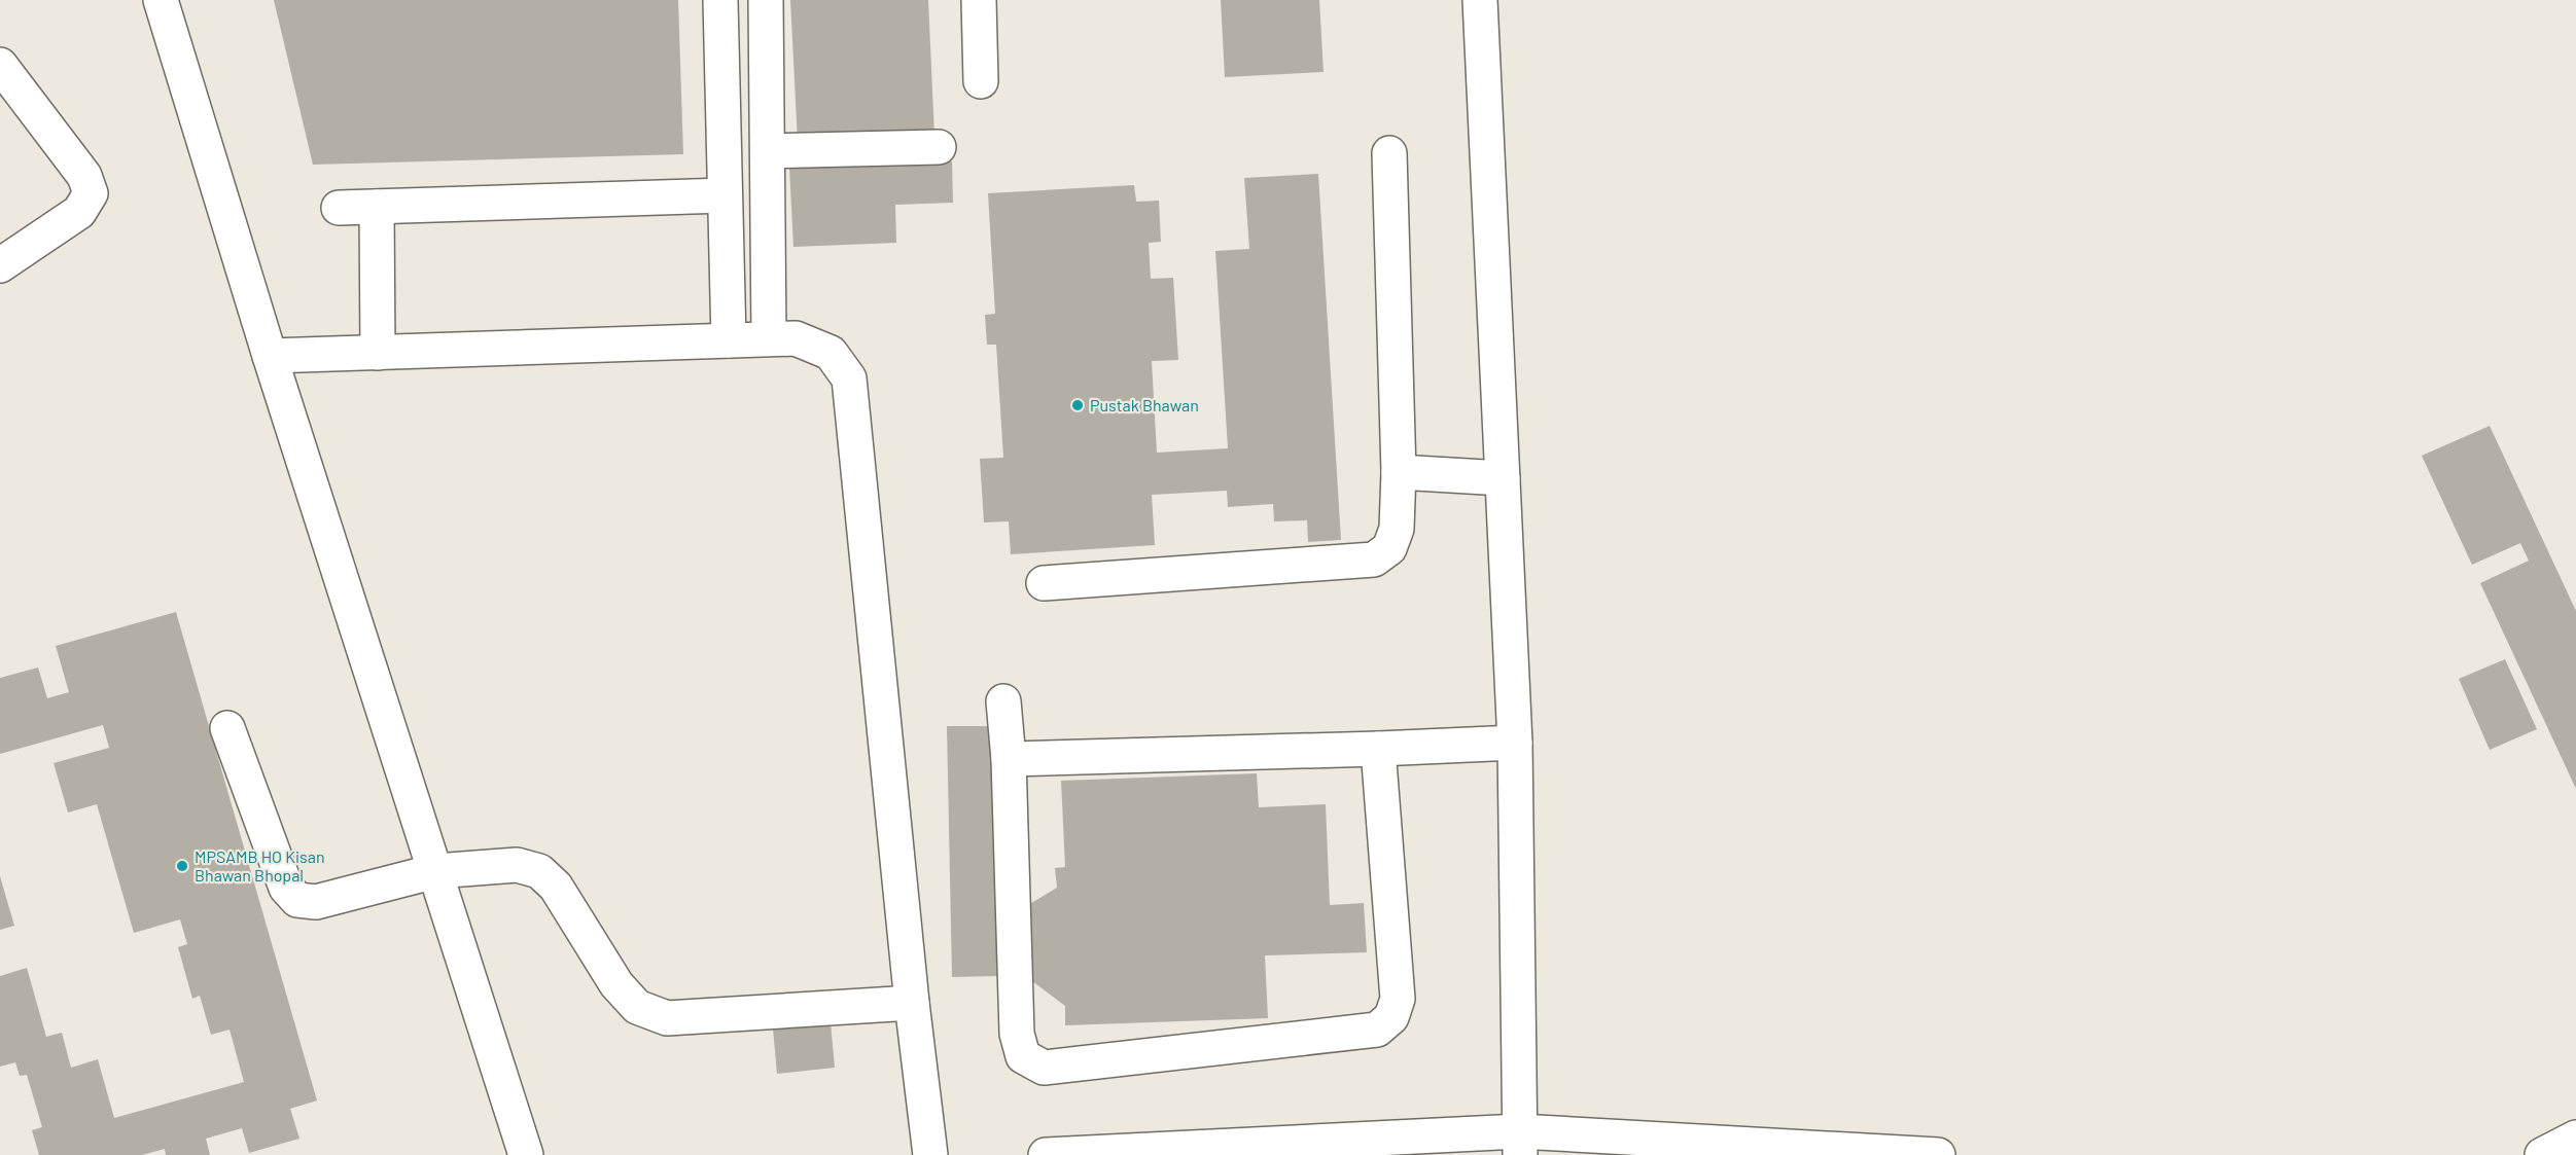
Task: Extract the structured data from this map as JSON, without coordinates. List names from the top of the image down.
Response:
{
  "places": ["Pustak Bhawan", "MPSAMB HO Kisan Bhawan Bhopal"]
}
